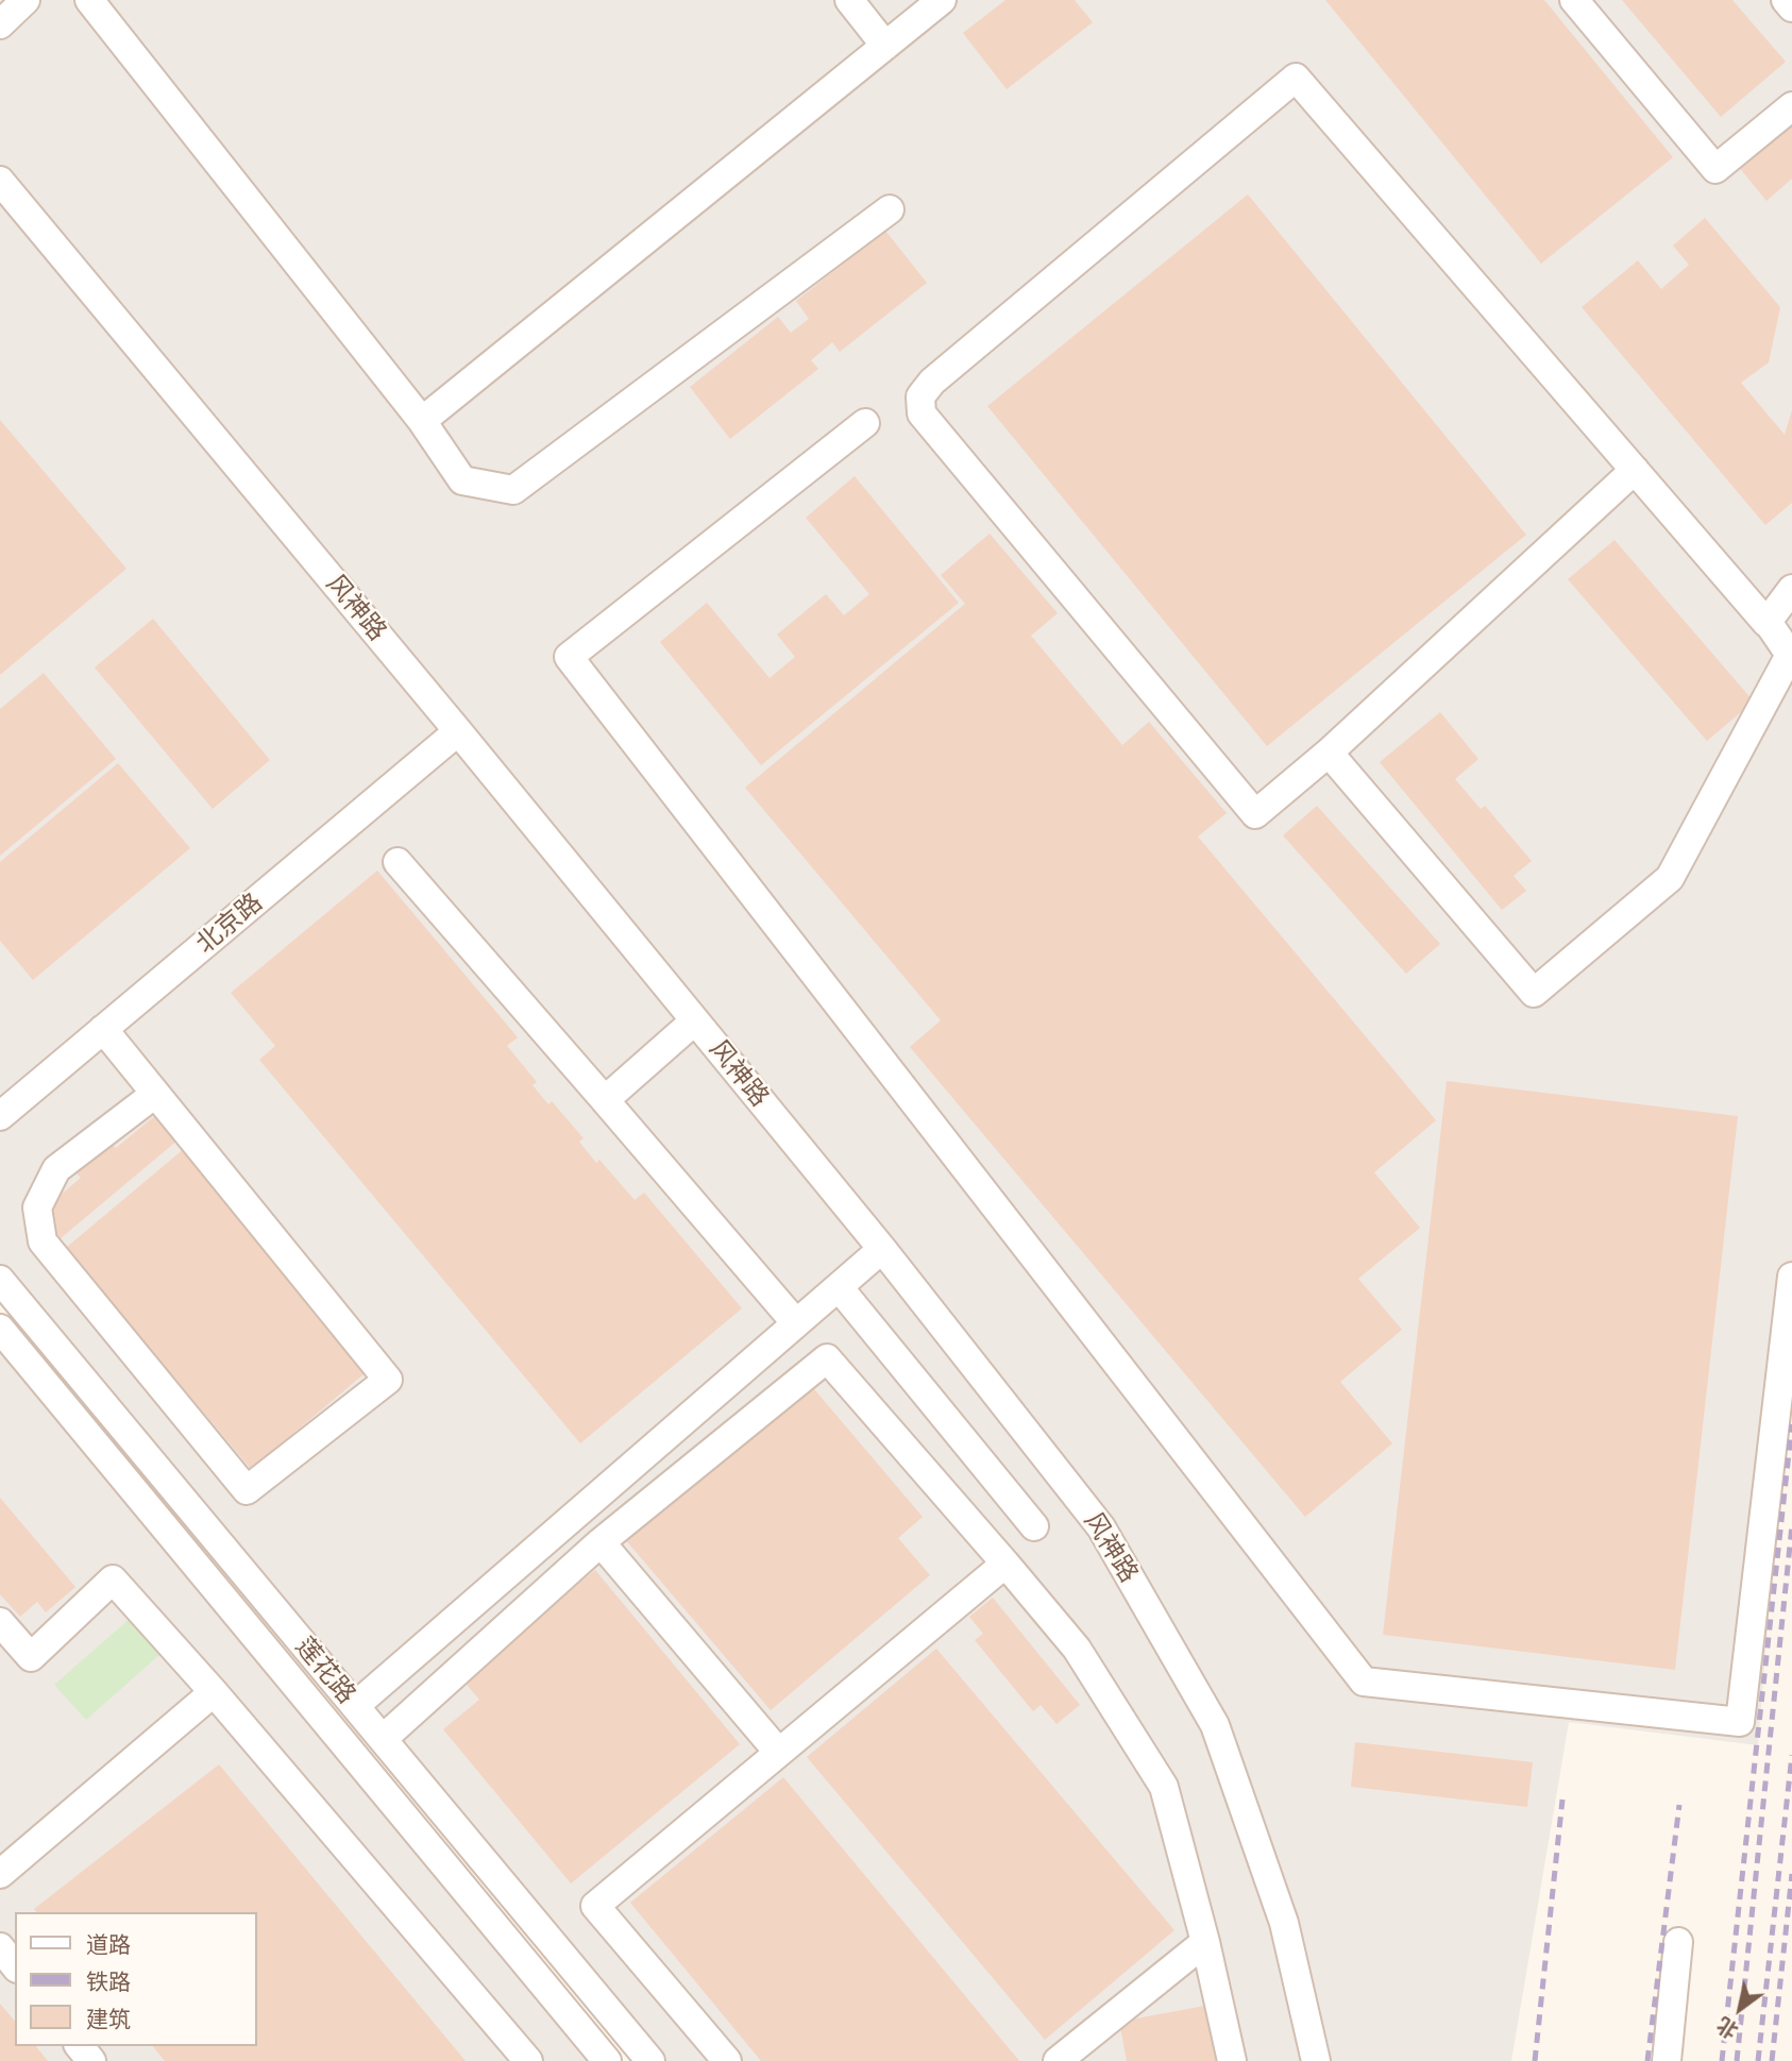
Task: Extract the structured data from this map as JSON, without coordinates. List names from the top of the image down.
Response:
{
  "streets": {
    "street": ["风神路", "北京路", "莲花路"]
  },
  "crossings": [
    ["风神路", "北京路"]
  ],
  "legend": ["道路", "铁路", "建筑"],
  "north": "bottom left"
}
